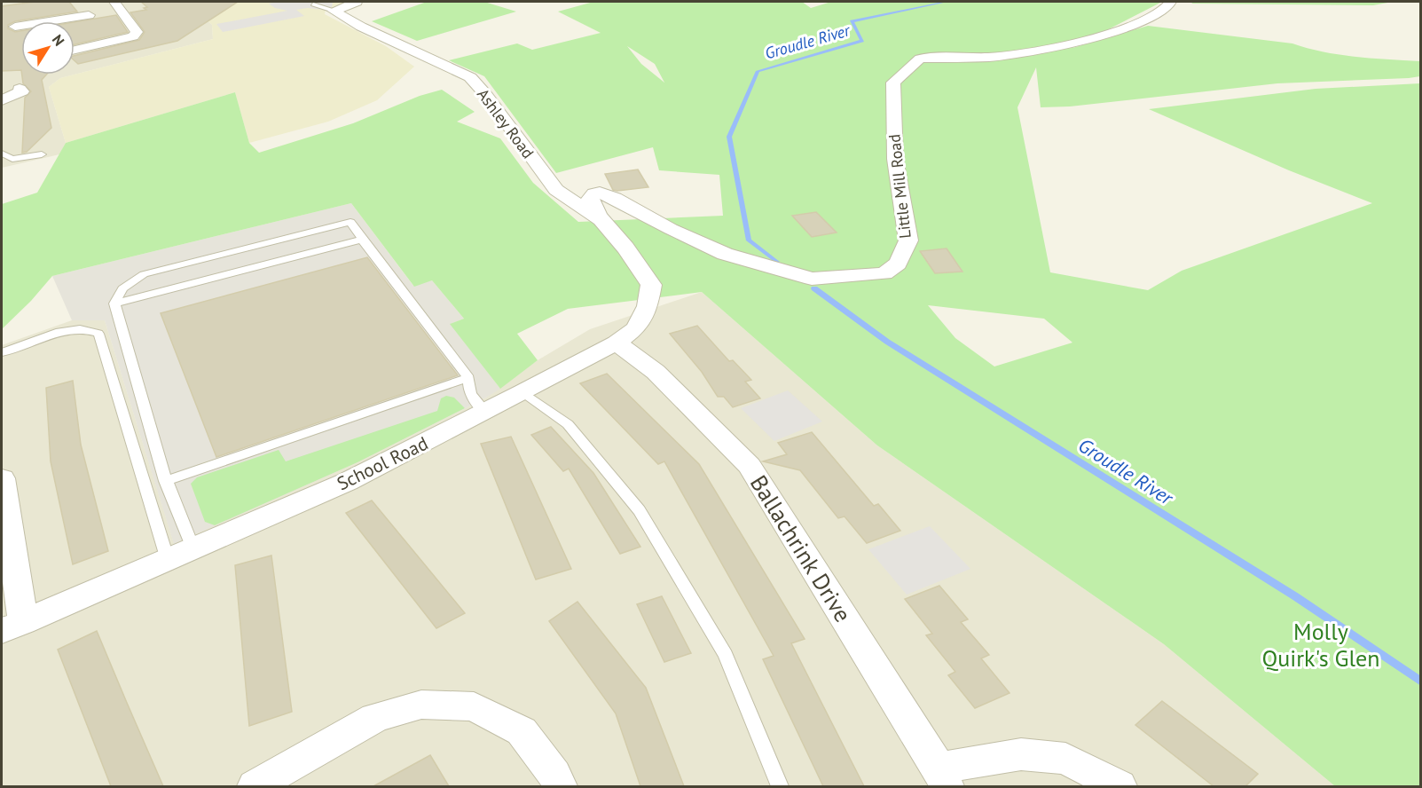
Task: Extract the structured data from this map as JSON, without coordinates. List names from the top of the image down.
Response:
{
  "streets": {
    "street": [
      "Ashley Road",
      "Little Mill Road",
      "School Road",
      "Ballachrink Drive"
    ]
  },
  "crossings": [
    ["Ashley Road", "Little Mill Road"],
    ["Ashley Road", "School Road"],
    ["Little Mill Road", "School Road"],
    ["School Road", "Ballachrink Drive"]
  ],
  "water": ["Groudle River"],
  "parks": ["Molly Quirk's Glen"],
  "north": "top right"
}
